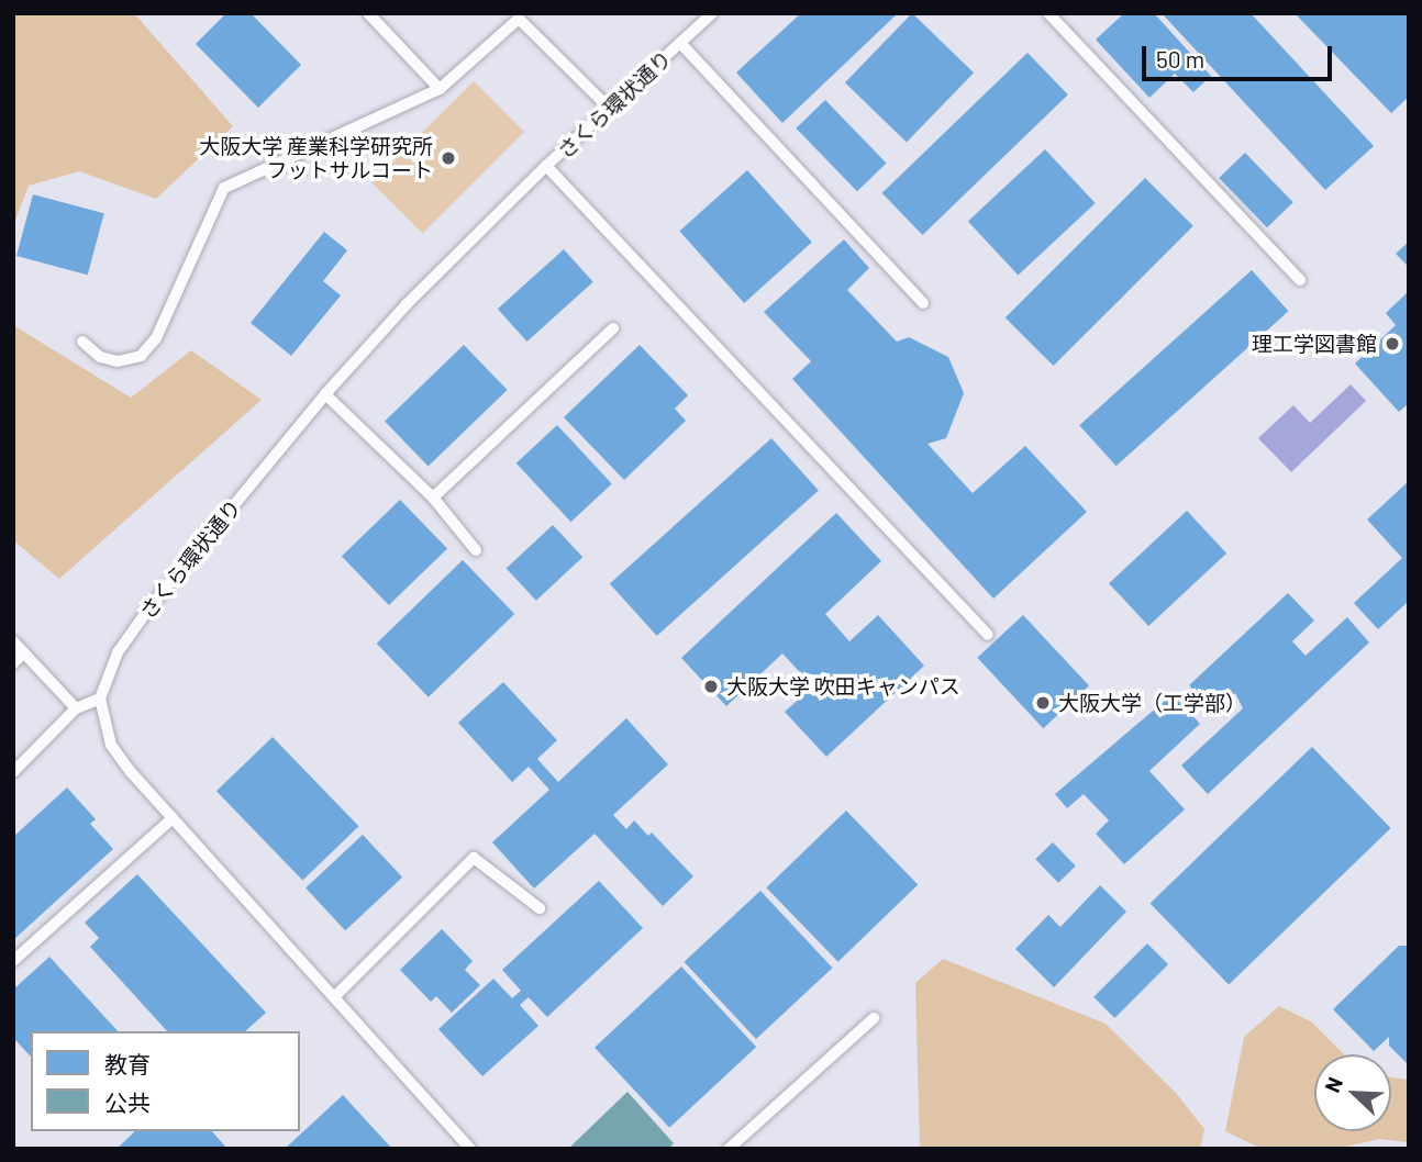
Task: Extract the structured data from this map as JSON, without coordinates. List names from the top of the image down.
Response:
{
  "streets": {
    "lane": ["さくら環状通り"]
  },
  "places": [
    "大阪大学 産業科学研究所 フットサルコート",
    "理工学図書館",
    "大阪大学 吹田キャンパス",
    "大阪大学（工学部）"
  ],
  "legend": ["教育", "公共"],
  "scale_bar": "50 m",
  "north": "top left"
}
